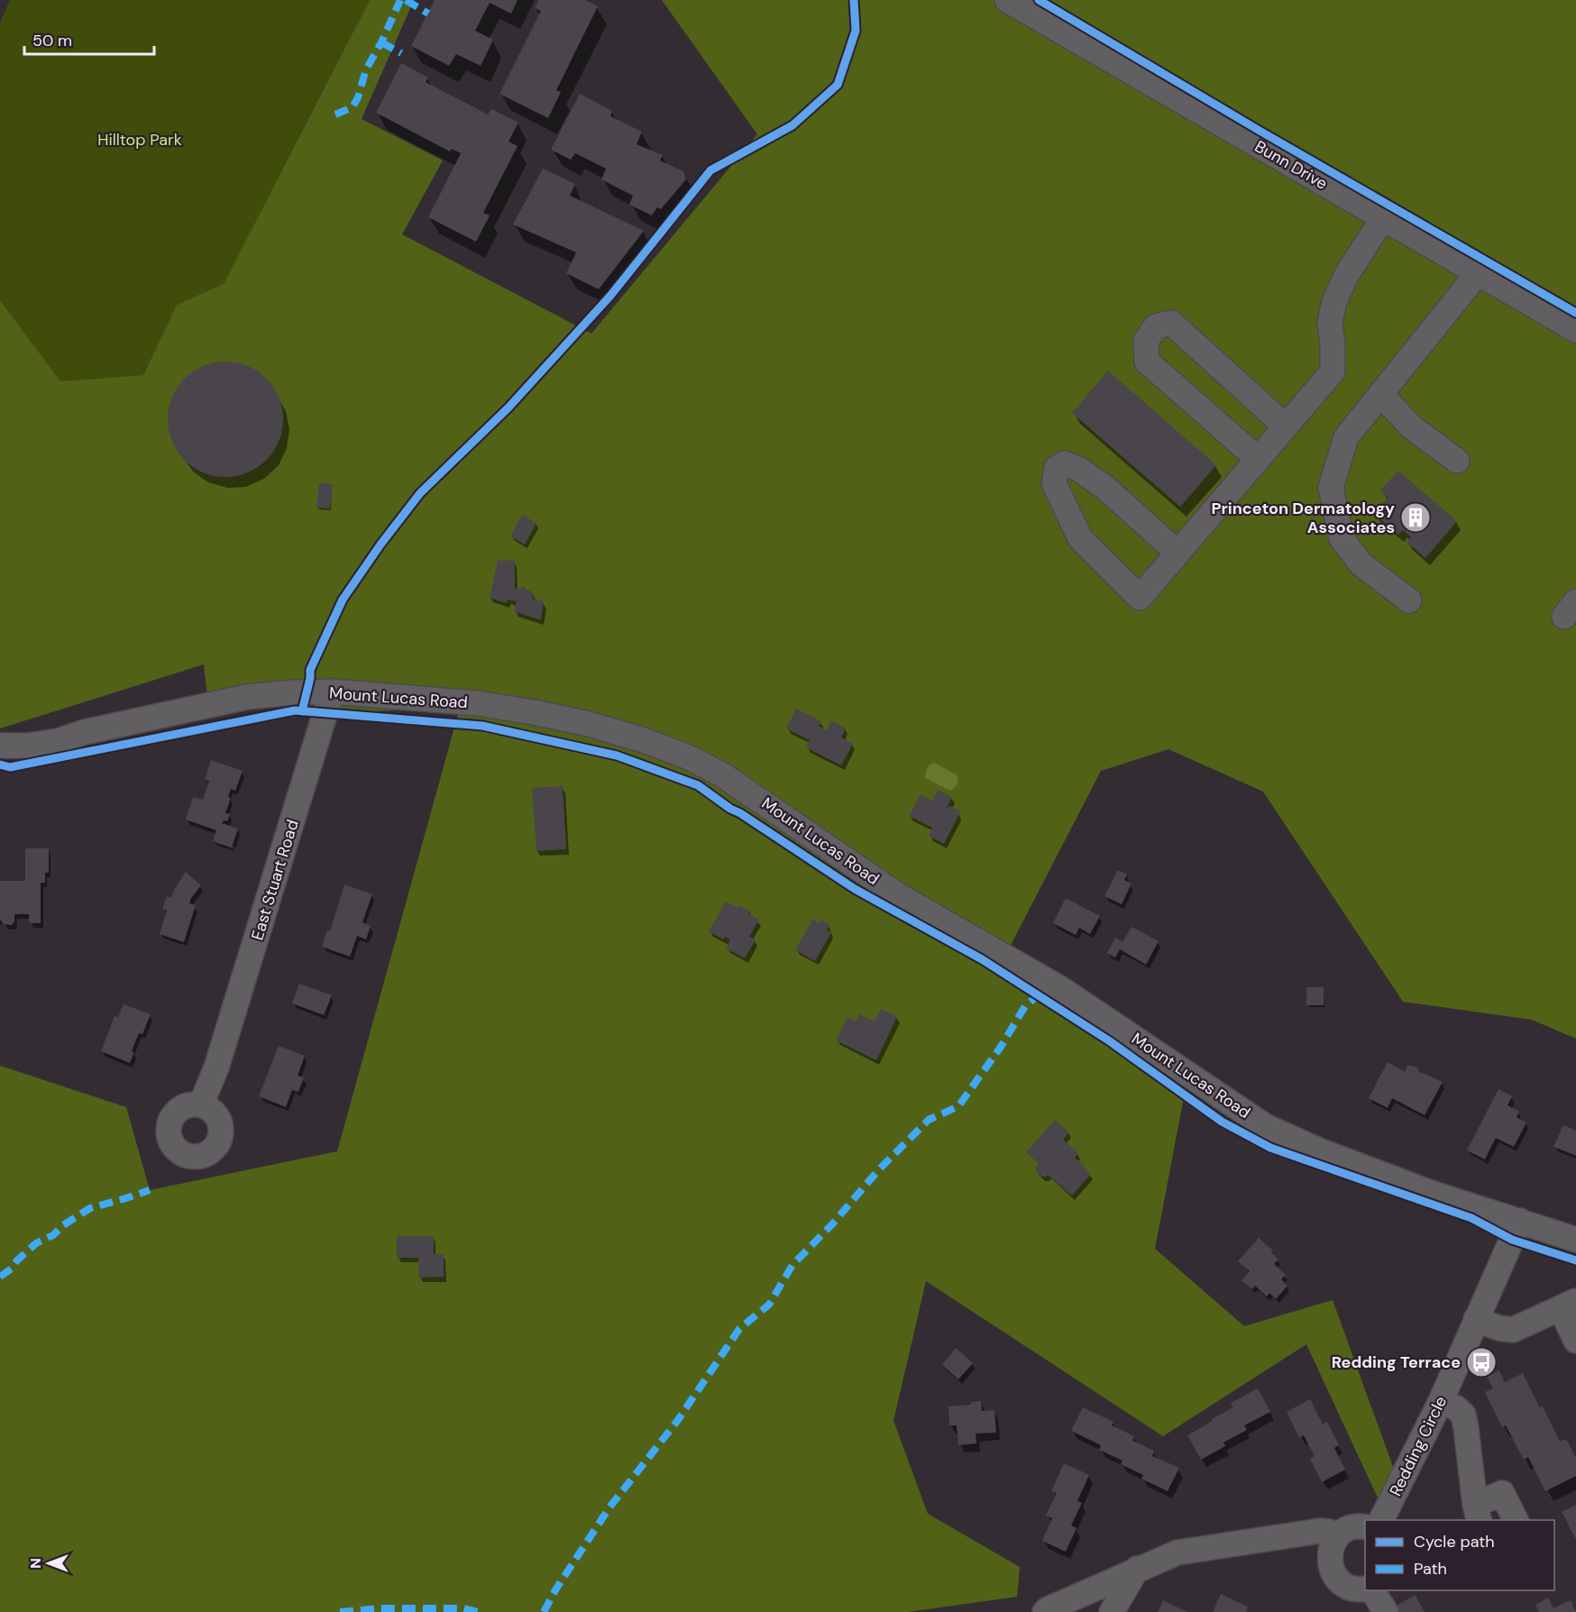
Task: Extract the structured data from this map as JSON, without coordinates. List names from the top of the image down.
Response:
{
  "streets": {
    "street": [
      "Bunn Drive",
      "Mount Lucas Road",
      "East Stuart Road",
      "Redding Circle"
    ]
  },
  "crossings": [
    ["Mount Lucas Road", "East Stuart Road"],
    ["Mount Lucas Road", "Redding Circle"]
  ],
  "parks": ["Hilltop Park"],
  "places": {
    "building": ["Princeton Dermatology Associates"],
    "bus stop": ["Redding Terrace"]
  },
  "legend": ["Cycle path", "Path"],
  "scale_bar": "50 m",
  "north": "left"
}
